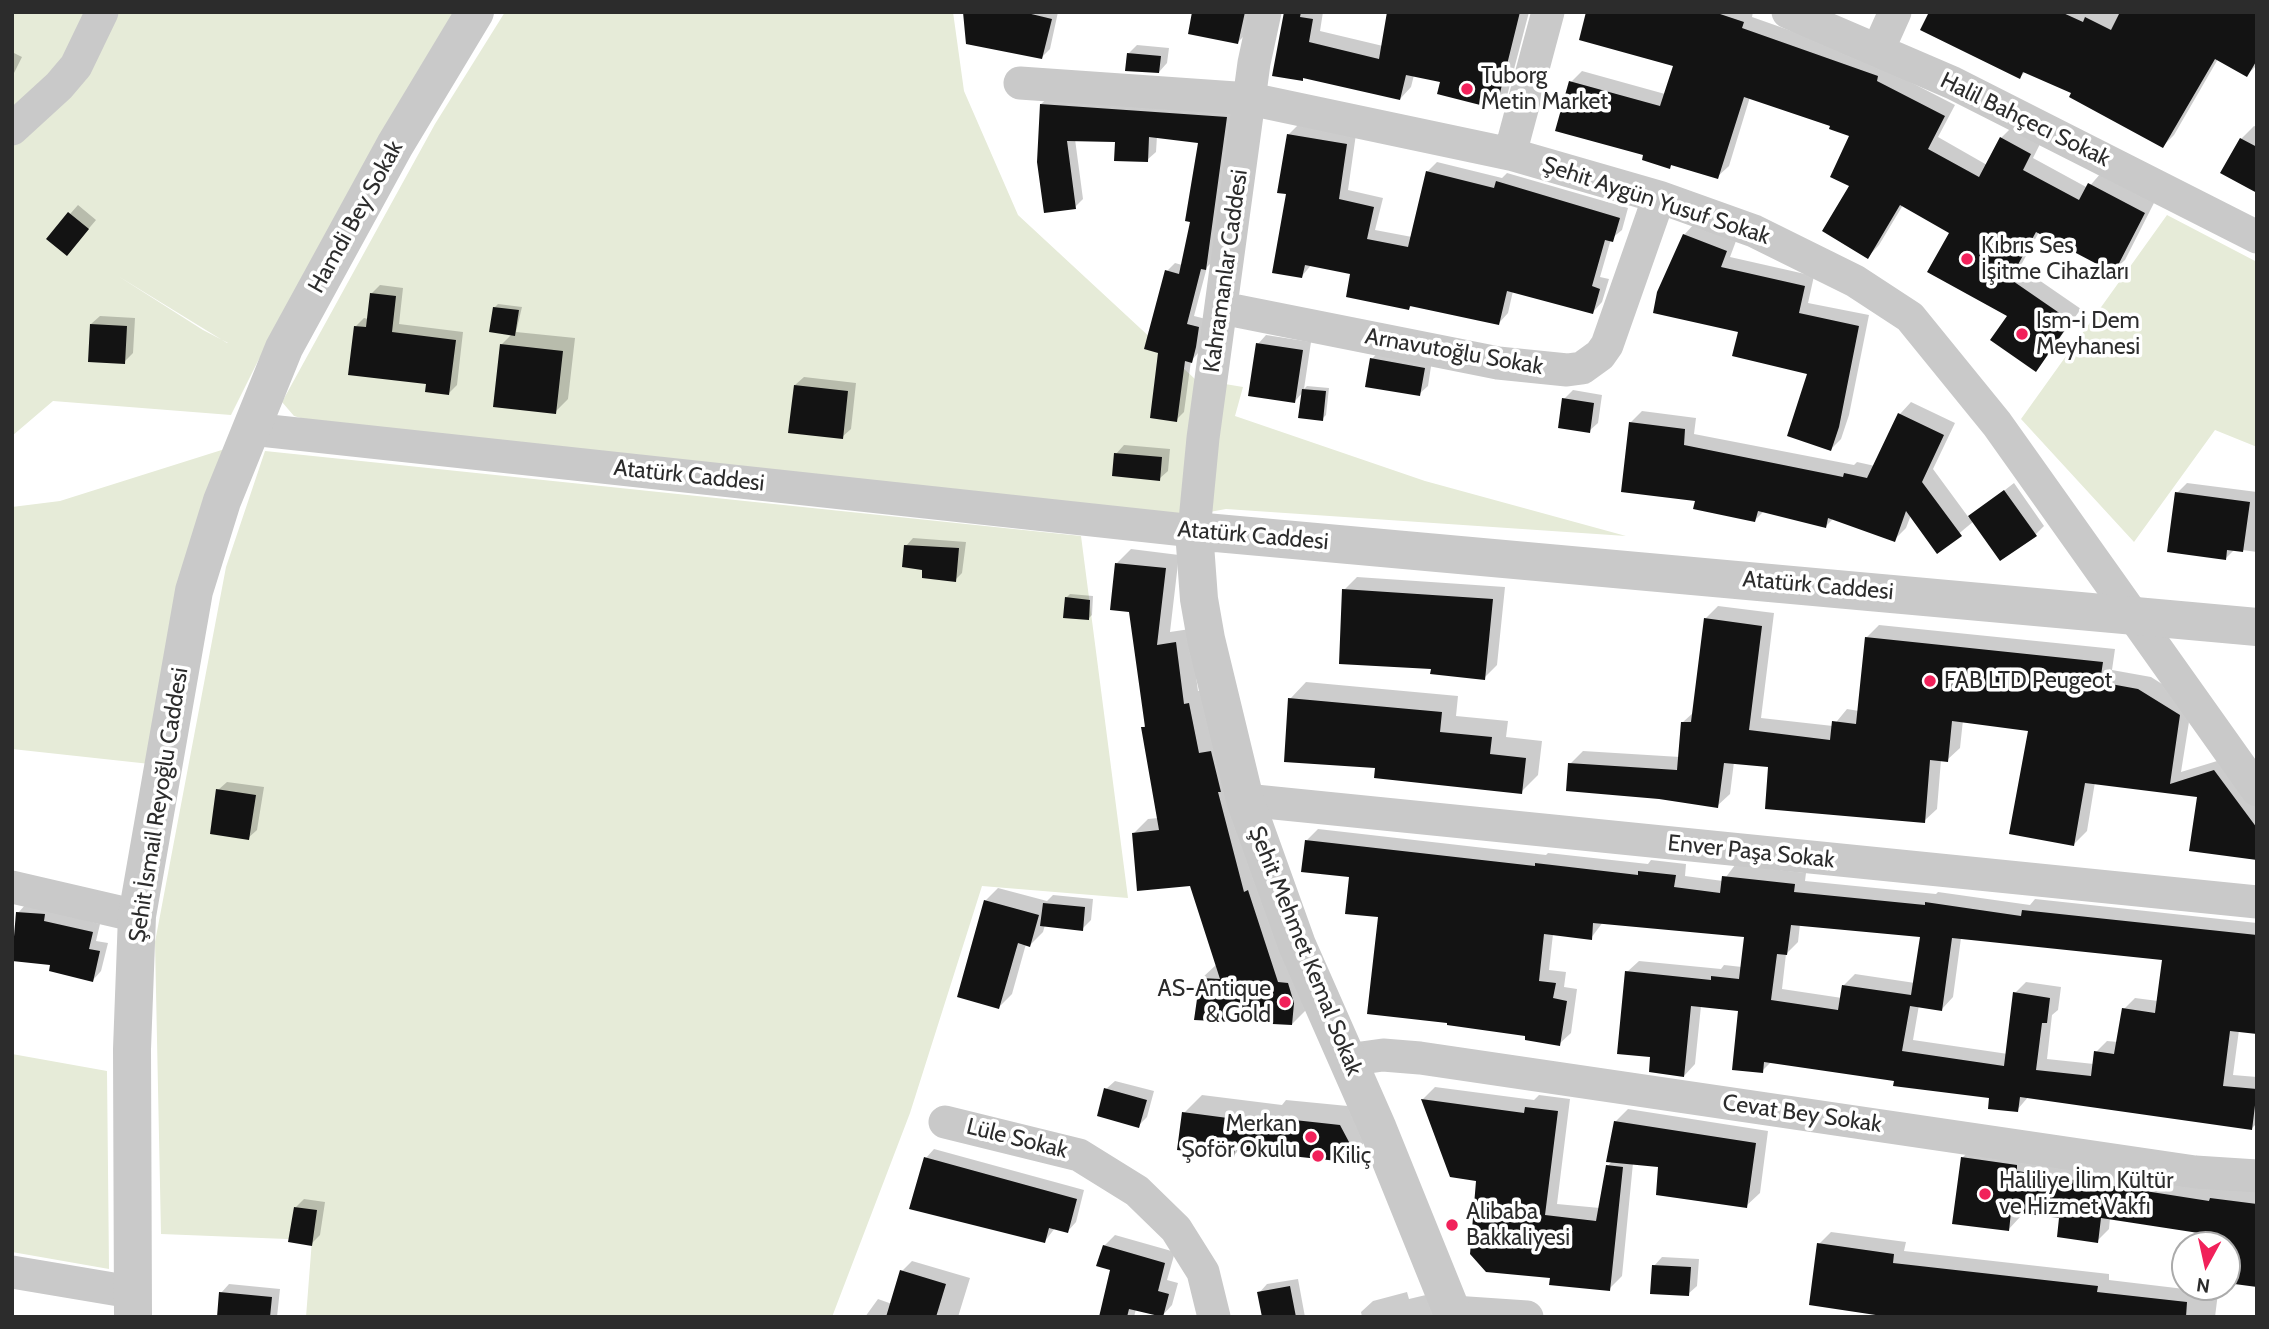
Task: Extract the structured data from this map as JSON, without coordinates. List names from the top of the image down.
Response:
{
  "streets": {
    "street": [
      "Halil Bahçecı Sokak",
      "Şehit Aygün Yusuf Sokak",
      "Hamdi Bey Sokak",
      "Kahramanlar Caddesi",
      "Arnavutoğlu Sokak",
      "Atatürk Caddesi",
      "Şehit İsmail Reyoğlu Caddesi",
      "Enver Paşa Sokak",
      "Şehit Mehmet Kemal Sokak",
      "Cevat Bey Sokak",
      "Lüle Sokak"
    ]
  },
  "crossings": [
    ["Şehit Aygün Yusuf Sokak", "Kahramanlar Caddesi"],
    ["Şehit Aygün Yusuf Sokak", "Arnavutoğlu Sokak"],
    ["Şehit Aygün Yusuf Sokak", "Atatürk Caddesi"],
    ["Hamdi Bey Sokak", "Atatürk Caddesi"],
    ["Hamdi Bey Sokak", "Şehit İsmail Reyoğlu Caddesi"],
    ["Kahramanlar Caddesi", "Arnavutoğlu Sokak"],
    ["Kahramanlar Caddesi", "Atatürk Caddesi"],
    ["Kahramanlar Caddesi", "Şehit Mehmet Kemal Sokak"],
    ["Atatürk Caddesi", "Şehit İsmail Reyoğlu Caddesi"],
    ["Atatürk Caddesi", "Şehit Mehmet Kemal Sokak"],
    ["Enver Paşa Sokak", "Şehit Mehmet Kemal Sokak"],
    ["Şehit Mehmet Kemal Sokak", "Cevat Bey Sokak"]
  ],
  "places": [
    "Tuborg Metin Market",
    "Kıbrıs Ses İşitme Cihazları",
    "Ism-i Dem Meyhanesi",
    "FAB LTD Peugeot",
    "AS-Antique & Gold",
    "Merkan Şoför Okulu",
    "Kiliç",
    "Haliliye İlim Kültür ve Hizmet Vakfı",
    "Alibaba Bakkaliyesi"
  ],
  "north": "bottom"
}
